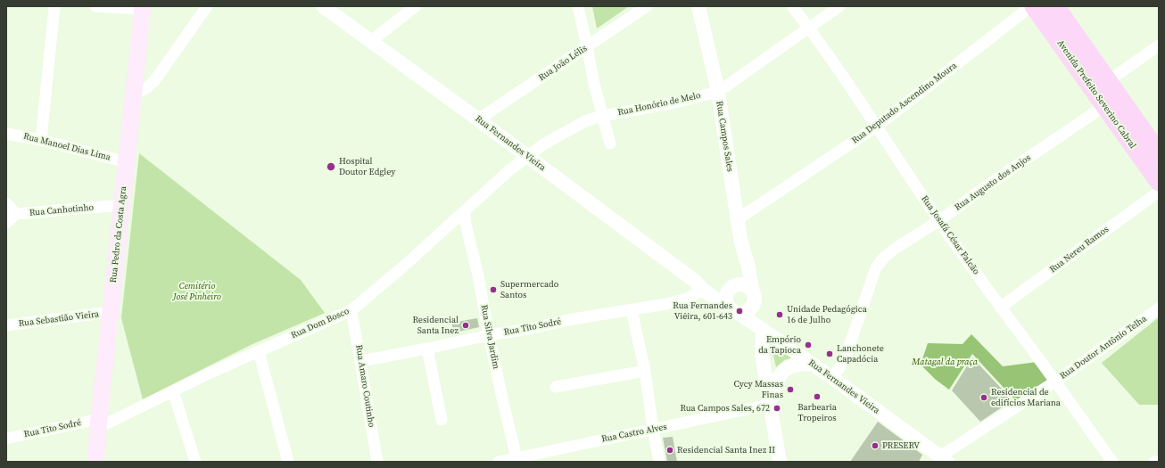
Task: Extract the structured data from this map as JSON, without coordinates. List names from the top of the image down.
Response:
{
  "streets": {
    "main road": ["Avenida Prefeito Severino Cabral", "Rua Pedro da Costa Agra"],
    "street": [
      "Rua João Lélis",
      "Rua Deputado Ascendino Moura",
      "Rua Honório de Melo",
      "Rua Campos Sales",
      "Rua Fernandes Vieira",
      "Rua Manoel Dias Lima",
      "Rua Augusto dos Anjos",
      "Rua Canhotinho",
      "Rua Josafá César Falcão",
      "Rua Nereu Ramos",
      "Rua Sebastião Vieira",
      "Rua Dom Bosco",
      "Rua Tito Sodré",
      "Rua Silva Jardim",
      "Rua Doutor Antônio Telha",
      "Rua Amaro Coutinho",
      "Rua Castro Alves"
    ]
  },
  "crossings": [
    ["Rua João Lélis", "Rua Fernandes Vieira"],
    ["Avenida Prefeito Severino Cabral", "Rua Augusto dos Anjos"],
    ["Rua Deputado Ascendino Moura", "Rua Campos Sales"],
    ["Rua Deputado Ascendino Moura", "Rua Josafá César Falcão"],
    ["Rua Honório de Melo", "Rua Campos Sales"],
    ["Rua Honório de Melo", "Rua Fernandes Vieira"],
    ["Rua Honório de Melo", "Rua Josafá César Falcão"],
    ["Rua Honório de Melo", "Rua Dom Bosco"],
    ["Rua Campos Sales", "Rua Fernandes Vieira"],
    ["Rua Campos Sales", "Rua Castro Alves"],
    ["Rua Fernandes Vieira", "Rua Augusto dos Anjos"],
    ["Rua Fernandes Vieira", "Rua Dom Bosco"],
    ["Rua Fernandes Vieira", "Rua Tito Sodré"],
    ["Rua Fernandes Vieira", "Rua Doutor Antônio Telha"],
    ["Rua Manoel Dias Lima", "Rua Pedro da Costa Agra"],
    ["Rua Augusto dos Anjos", "Rua Josafá César Falcão"],
    ["Rua Canhotinho", "Rua Pedro da Costa Agra"],
    ["Rua Pedro da Costa Agra", "Rua Sebastião Vieira"],
    ["Rua Pedro da Costa Agra", "Rua Dom Bosco"],
    ["Rua Pedro da Costa Agra", "Rua Tito Sodré"],
    ["Rua Josafá César Falcão", "Rua Nereu Ramos"],
    ["Rua Josafá César Falcão", "Rua Doutor Antônio Telha"],
    ["Rua Dom Bosco", "Rua Tito Sodré"],
    ["Rua Dom Bosco", "Rua Silva Jardim"],
    ["Rua Dom Bosco", "Rua Amaro Coutinho"],
    ["Rua Tito Sodré", "Rua Silva Jardim"],
    ["Rua Tito Sodré", "Rua Amaro Coutinho"],
    ["Rua Silva Jardim", "Rua Castro Alves"]
  ],
  "parks": ["Cemitério José Pinheiro", "Matagal da praça"],
  "places": [
    "Hospital Doutor Edgley",
    "Supermercado Santos",
    "Rua Fernandes Viêira, 601-643",
    "Unidade Pedagógica 16 de Julho",
    "Residencial Santa Inez",
    "Empório da Tapioca",
    "Lanchonete Capadócia",
    "Cycy Massas Finas",
    "Barbearia Tropeiros",
    "Residencial de edifícios Mariana",
    "Rua Campos Sales, 672",
    "PRESERV",
    "Residencial Santa Inez II"
  ]
}
